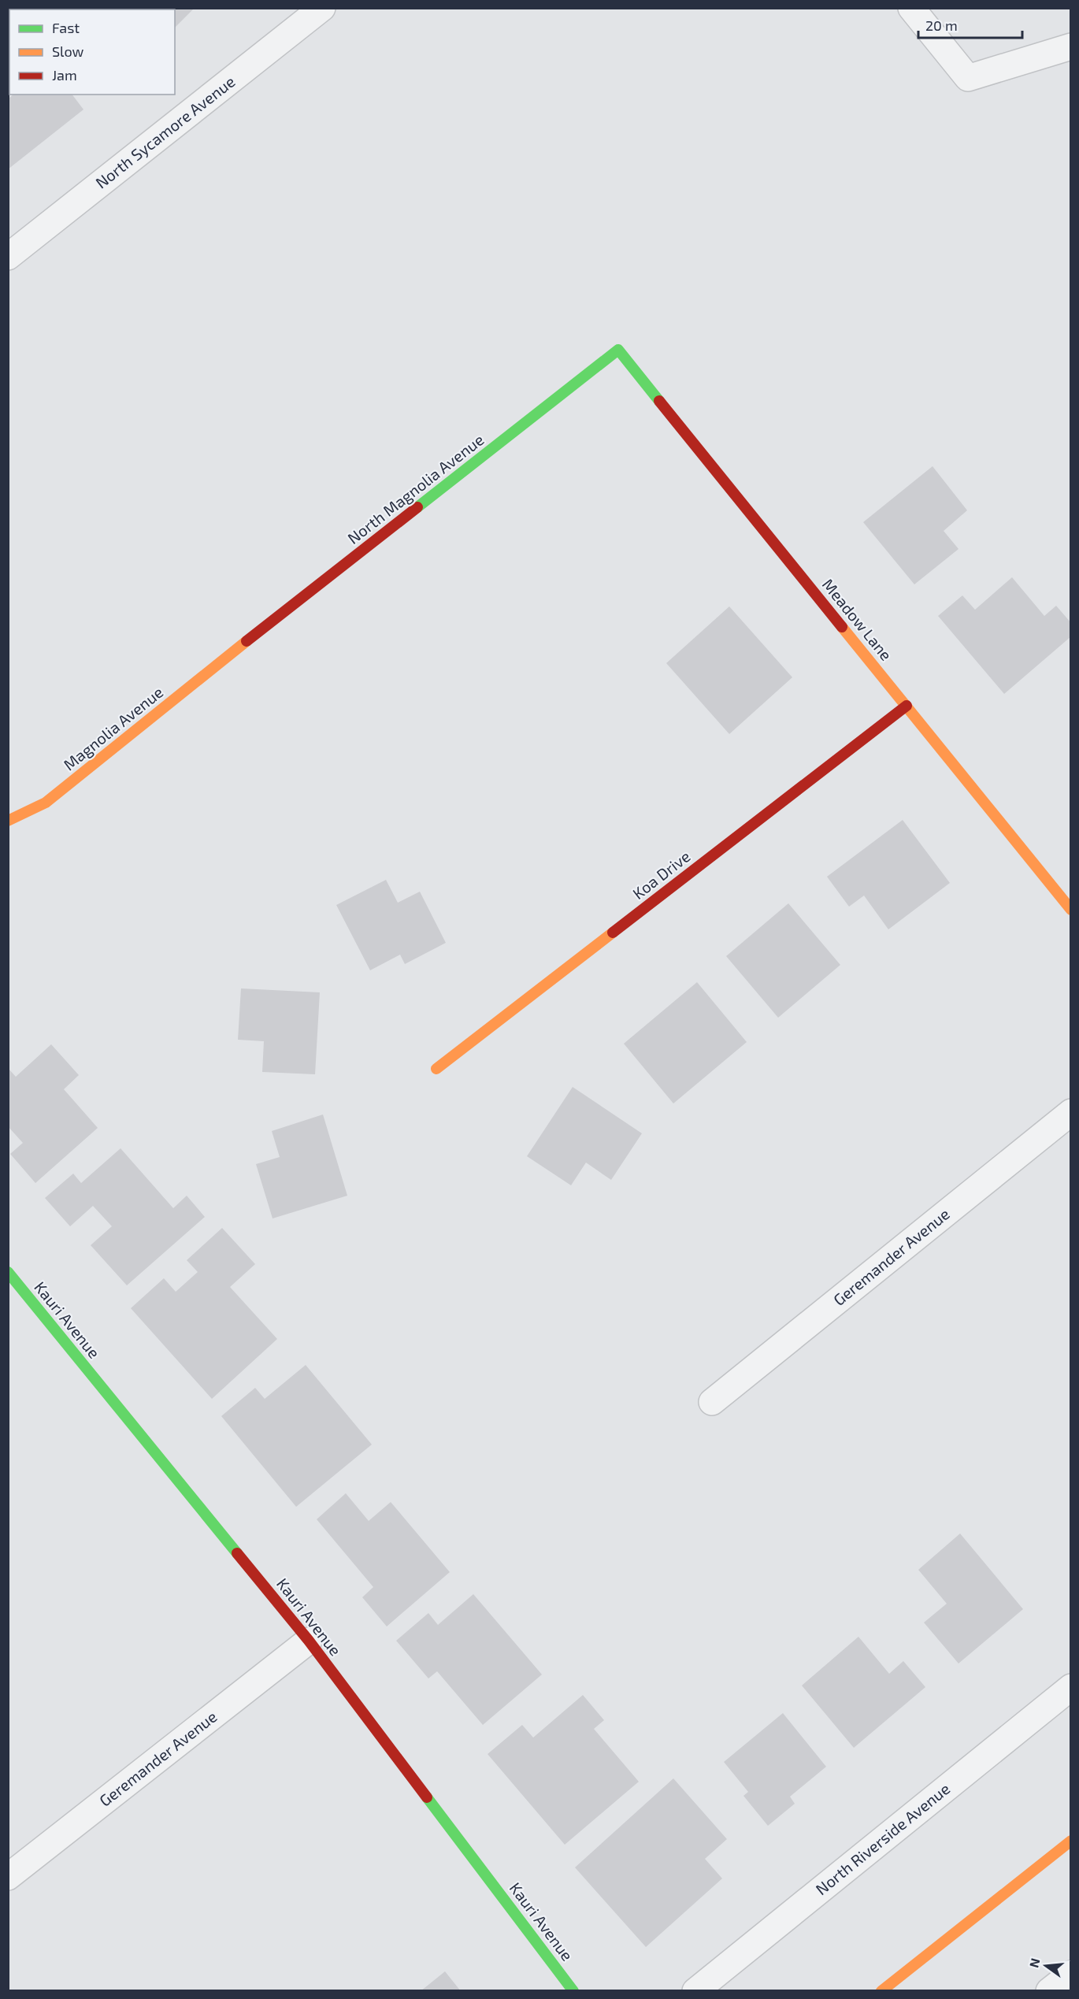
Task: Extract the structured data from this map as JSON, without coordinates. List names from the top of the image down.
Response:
{
  "streets": {
    "street": [
      "North Sycamore Avenue",
      "North Magnolia Avenue",
      "Meadow Lane",
      "Magnolia Avenue",
      "Koa Drive",
      "Geremander Avenue",
      "Kauri Avenue",
      "North Riverside Avenue"
    ]
  },
  "crossings": [
    ["North Magnolia Avenue", "Meadow Lane"],
    ["North Magnolia Avenue", "Magnolia Avenue"],
    ["Meadow Lane", "Koa Drive"],
    ["Geremander Avenue", "Kauri Avenue"]
  ],
  "legend": ["Fast", "Slow", "Jam"],
  "scale_bar": "20 m",
  "north": "left"
}
